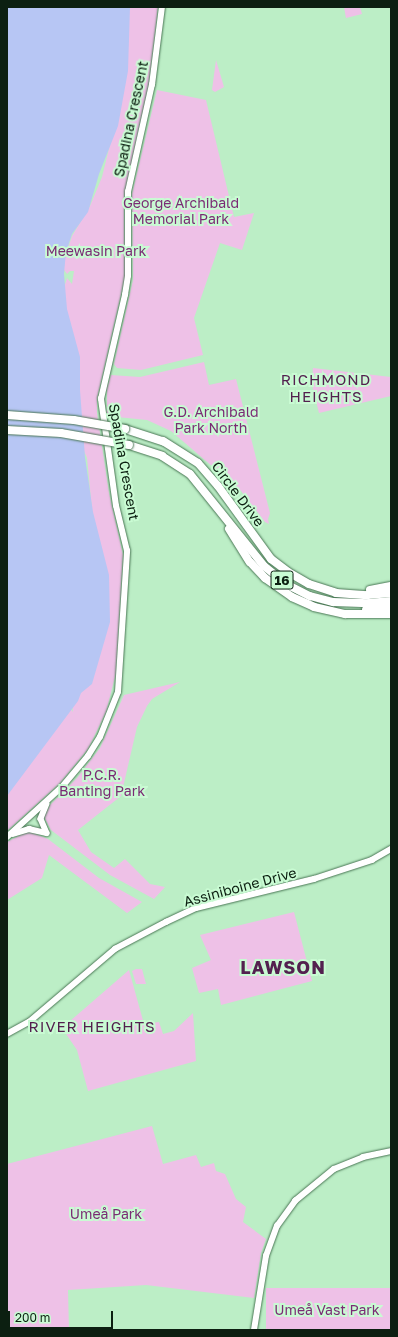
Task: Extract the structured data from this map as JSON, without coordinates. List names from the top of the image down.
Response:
{
  "streets": {
    "highway": ["Circle Drive", "16"],
    "street": ["Spadina Crescent", "Assiniboine Drive"]
  },
  "districts": ["RICHMOND HEIGHTS", "LAWSON", "RIVER HEIGHTS"],
  "parks": [
    "George Archibald Memorial Park",
    "Meewasin Park",
    "G.D. Archibald Park North",
    "P.C.R. Banting Park",
    "Umeå Park",
    "Umeå Vast Park"
  ],
  "scale_bar": "200 m"
}
